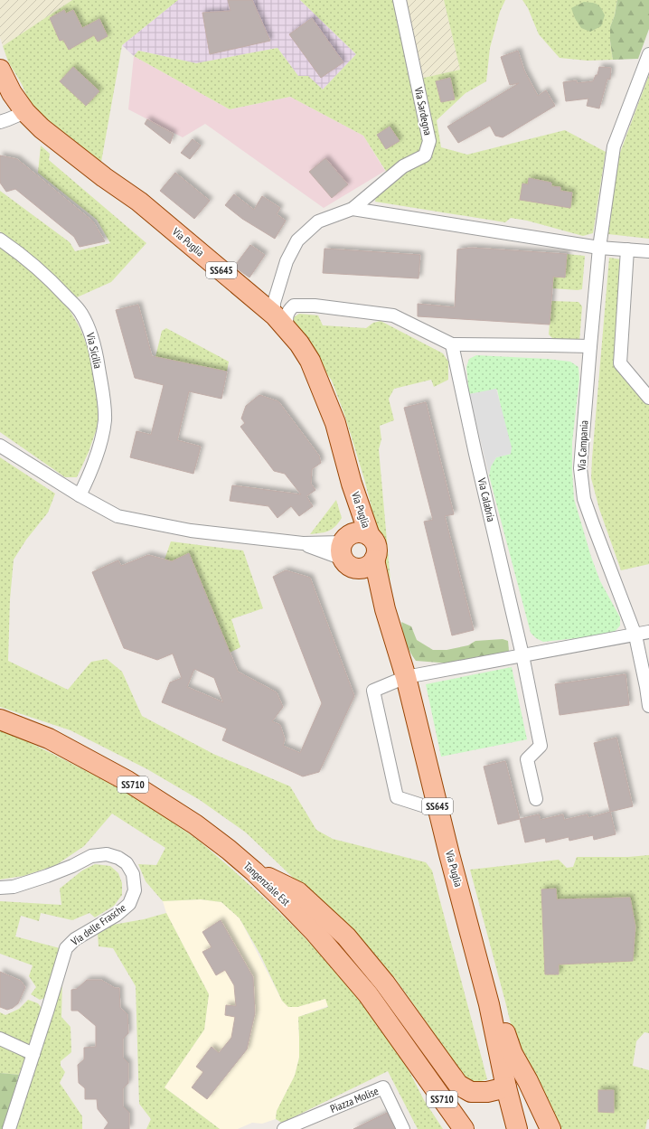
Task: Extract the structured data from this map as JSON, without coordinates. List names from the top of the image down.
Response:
{
  "streets": {
    "main road": [
      "Via Puglia",
      "SS645",
      "SS710",
      "Tangenziale Est"
    ],
    "street": [
      "Via Sardegna",
      "Via Sicilia",
      "Via Campania",
      "Via Calabria",
      "Via delle Frasche",
      "Piazza Molise"
    ]
  },
  "crossings": [
    ["Via Sardegna", "Via Puglia"],
    ["Via Sardegna", "Via Campania"]
  ]
}
